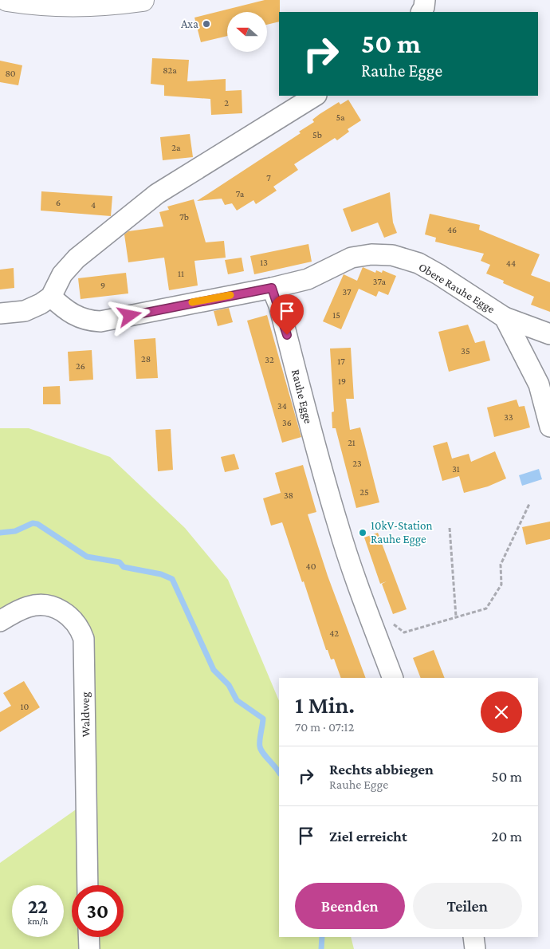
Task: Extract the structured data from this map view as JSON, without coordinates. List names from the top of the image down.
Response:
{
  "streets": {
    "street": ["Obere Rauhe Egge", "Rauhe Egge", "Waldweg"]
  },
  "crossings": [
    ["Obere Rauhe Egge", "Rauhe Egge"]
  ],
  "places": ["Axa", "10kV-Station Rauhe Egge"],
  "house_numbers": [
    "82a",
    "80",
    "2",
    "5a",
    "5b",
    "2a",
    "7",
    "7a",
    "6",
    "4",
    "7b",
    "46",
    "13",
    "44",
    "11",
    "37a",
    "9",
    "37",
    "15",
    "35",
    "28",
    "32",
    "17",
    "26",
    "19",
    "34",
    "33",
    "36",
    "21",
    "23",
    "31",
    "25",
    "38",
    "40",
    "42",
    "10"
  ],
  "north": "left",
  "page": {
    "turn": ["50 m", "Rauhe Egge"],
    "heading": ["1 Min.", "70 m · 07:12"],
    "list": [
      {
        "name": "Rechts abbiegen",
        "note": "Rauhe Egge",
        "value": "50 m"
      },
      {
        "name": "Ziel erreicht",
        "value": "20 m"
      }
    ],
    "buttons": ["Beenden", "Teilen"],
    "speed": "22 km/h",
    "limit": "30"
  }
}
